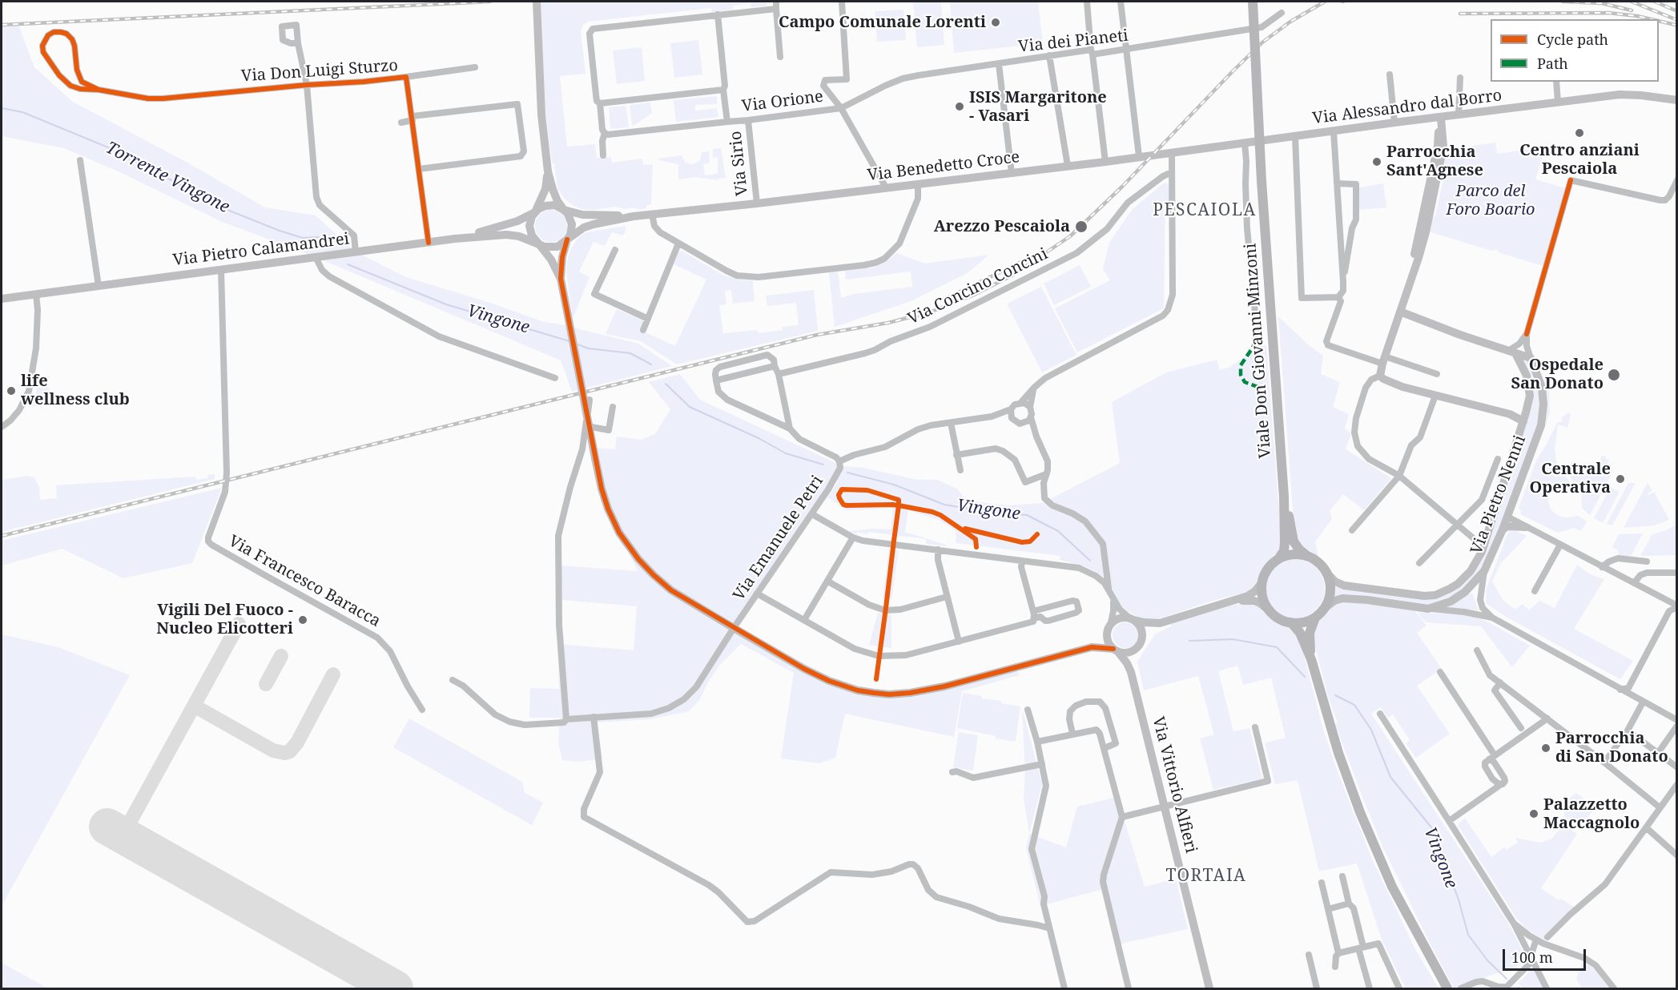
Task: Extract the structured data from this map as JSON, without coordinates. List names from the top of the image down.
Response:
{
  "streets": {
    "main road": ["Viale Don Giovanni Minzoni"],
    "street": [
      "Via dei Pianeti",
      "Via Don Luigi Sturzo",
      "Via Orione",
      "Via Alessandro dal Borro",
      "Via Sirio",
      "Via Benedetto Croce",
      "Via Pietro Calamandrei",
      "Via Concino Concini",
      "Via Pietro Nenni",
      "Via Emanuele Petri",
      "Via Francesco Baracca",
      "Via Vittorio Alfieri"
    ]
  },
  "crossings": [
    ["Via dei Pianeti", "Via Orione"],
    ["Via Don Luigi Sturzo", "Via Benedetto Croce"],
    ["Via Don Luigi Sturzo", "Via Pietro Calamandrei"],
    ["Via Orione", "Via Sirio"],
    ["Via Alessandro dal Borro", "Via Benedetto Croce"],
    ["Via Sirio", "Via Benedetto Croce"],
    ["Via Benedetto Croce", "Via Pietro Calamandrei"],
    ["Via Pietro Calamandrei", "Via Francesco Baracca"],
    ["Viale Don Giovanni Minzoni", "Via Pietro Nenni"]
  ],
  "districts": ["PESCAIOLA", "TORTAIA"],
  "water": ["Torrente Vingone", "Vingone"],
  "parks": ["Parco del Foro Boario"],
  "places": [
    "Campo Comunale Lorenti",
    "ISIS Margaritone - Vasari",
    "Centro anziani Pescaiola",
    "Parrocchia Sant'Agnese",
    "Arezzo Pescaiola",
    "Ospedale San Donato",
    "life wellness club",
    "Centrale Operativa",
    "Vigili Del Fuoco - Nucleo Elicotteri",
    "Parrocchia di San Donato",
    "Palazzetto Maccagnolo"
  ],
  "legend": ["Cycle path", "Path"],
  "scale_bar": "100 m"
}
